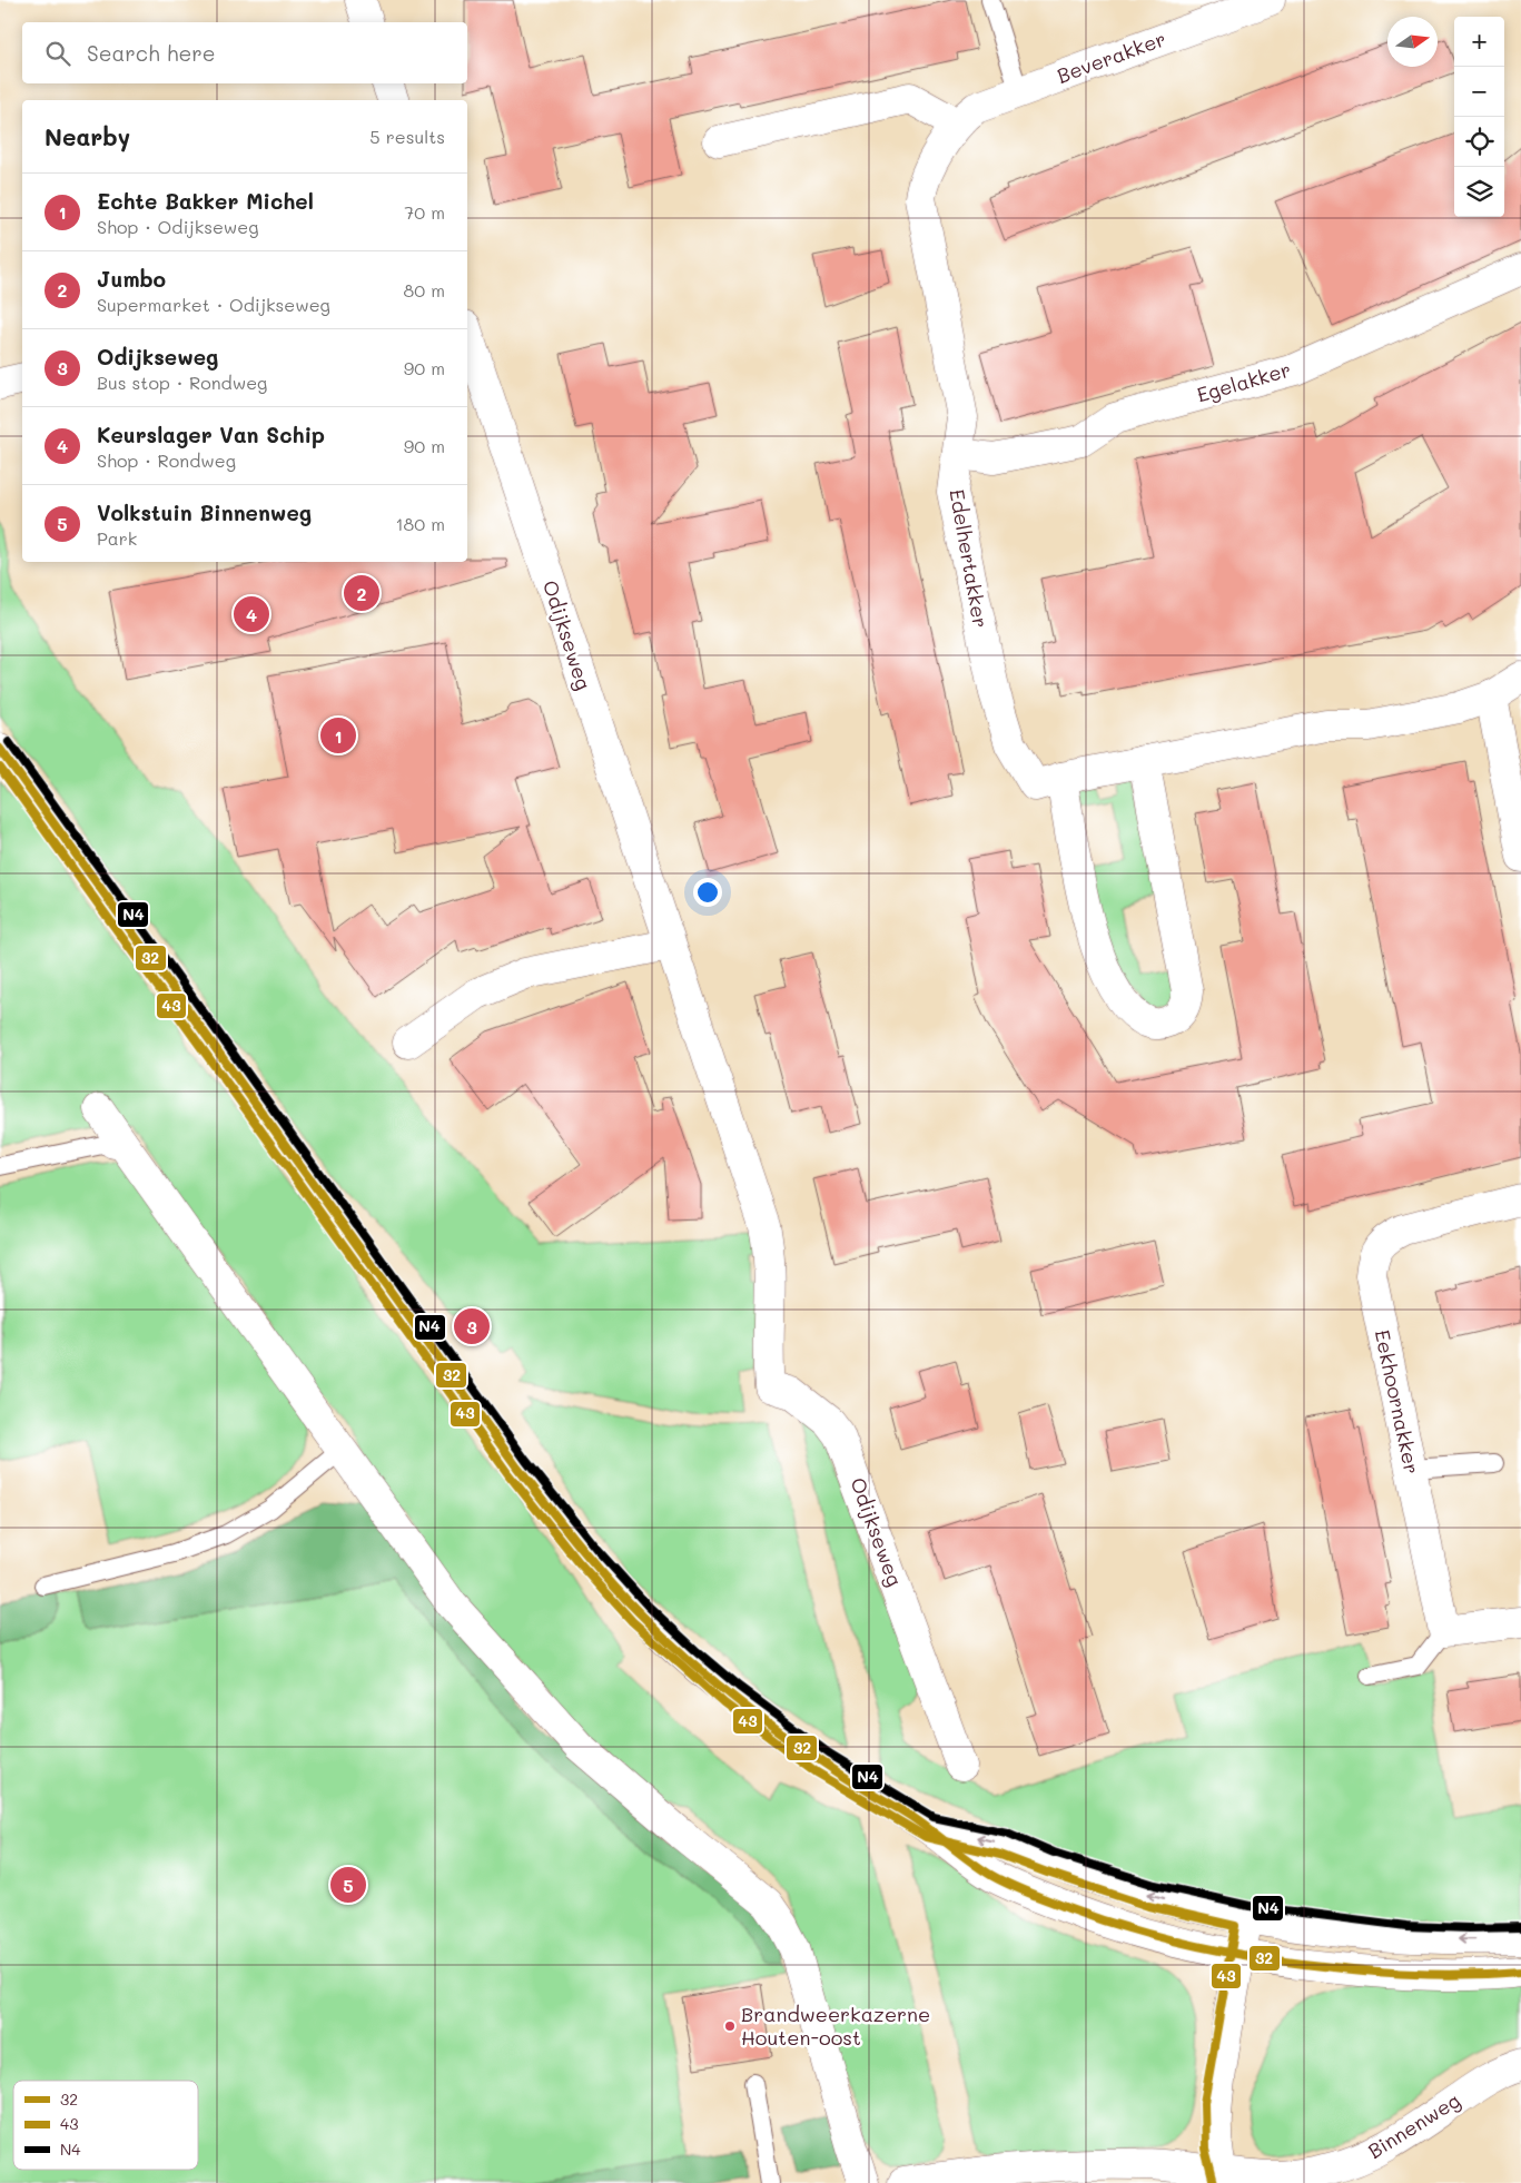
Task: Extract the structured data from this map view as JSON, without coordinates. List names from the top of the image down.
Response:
{
  "streets": {
    "street": [
      "Beverakker",
      "Egelakker",
      "Edelhertakker",
      "Odijkseweg",
      "Eekhoornakker",
      "Binnenweg"
    ]
  },
  "crossings": [
    ["Beverakker", "Edelhertakker"],
    ["Egelakker", "Edelhertakker"]
  ],
  "places": ["Brandweerkazerne Houten-oost"],
  "lines": ["transit line N4", "transit line 32", "transit line 43"],
  "legend": ["32", "43", "N4"],
  "north": "right",
  "page": {
    "map_buttons": ["+", "−"],
    "search": "Search here",
    "heading": ["Nearby", "5 results"],
    "list": [
      {
        "mark": "1",
        "name": "Echte Bakker Michel",
        "note": "Shop · Odijkseweg",
        "value": "70 m"
      },
      {
        "mark": "2",
        "name": "Jumbo",
        "note": "Supermarket · Odijkseweg",
        "value": "80 m"
      },
      {
        "mark": "3",
        "name": "Odijkseweg",
        "note": "Bus stop · Rondweg",
        "value": "90 m"
      },
      {
        "mark": "4",
        "name": "Keurslager Van Schip",
        "note": "Shop · Rondweg",
        "value": "90 m"
      },
      {
        "mark": "5",
        "name": "Volkstuin Binnenweg",
        "note": "Park",
        "value": "180 m"
      }
    ],
    "pins": [
      "2",
      "4",
      "1",
      "3",
      "5"
    ]
  }
}
